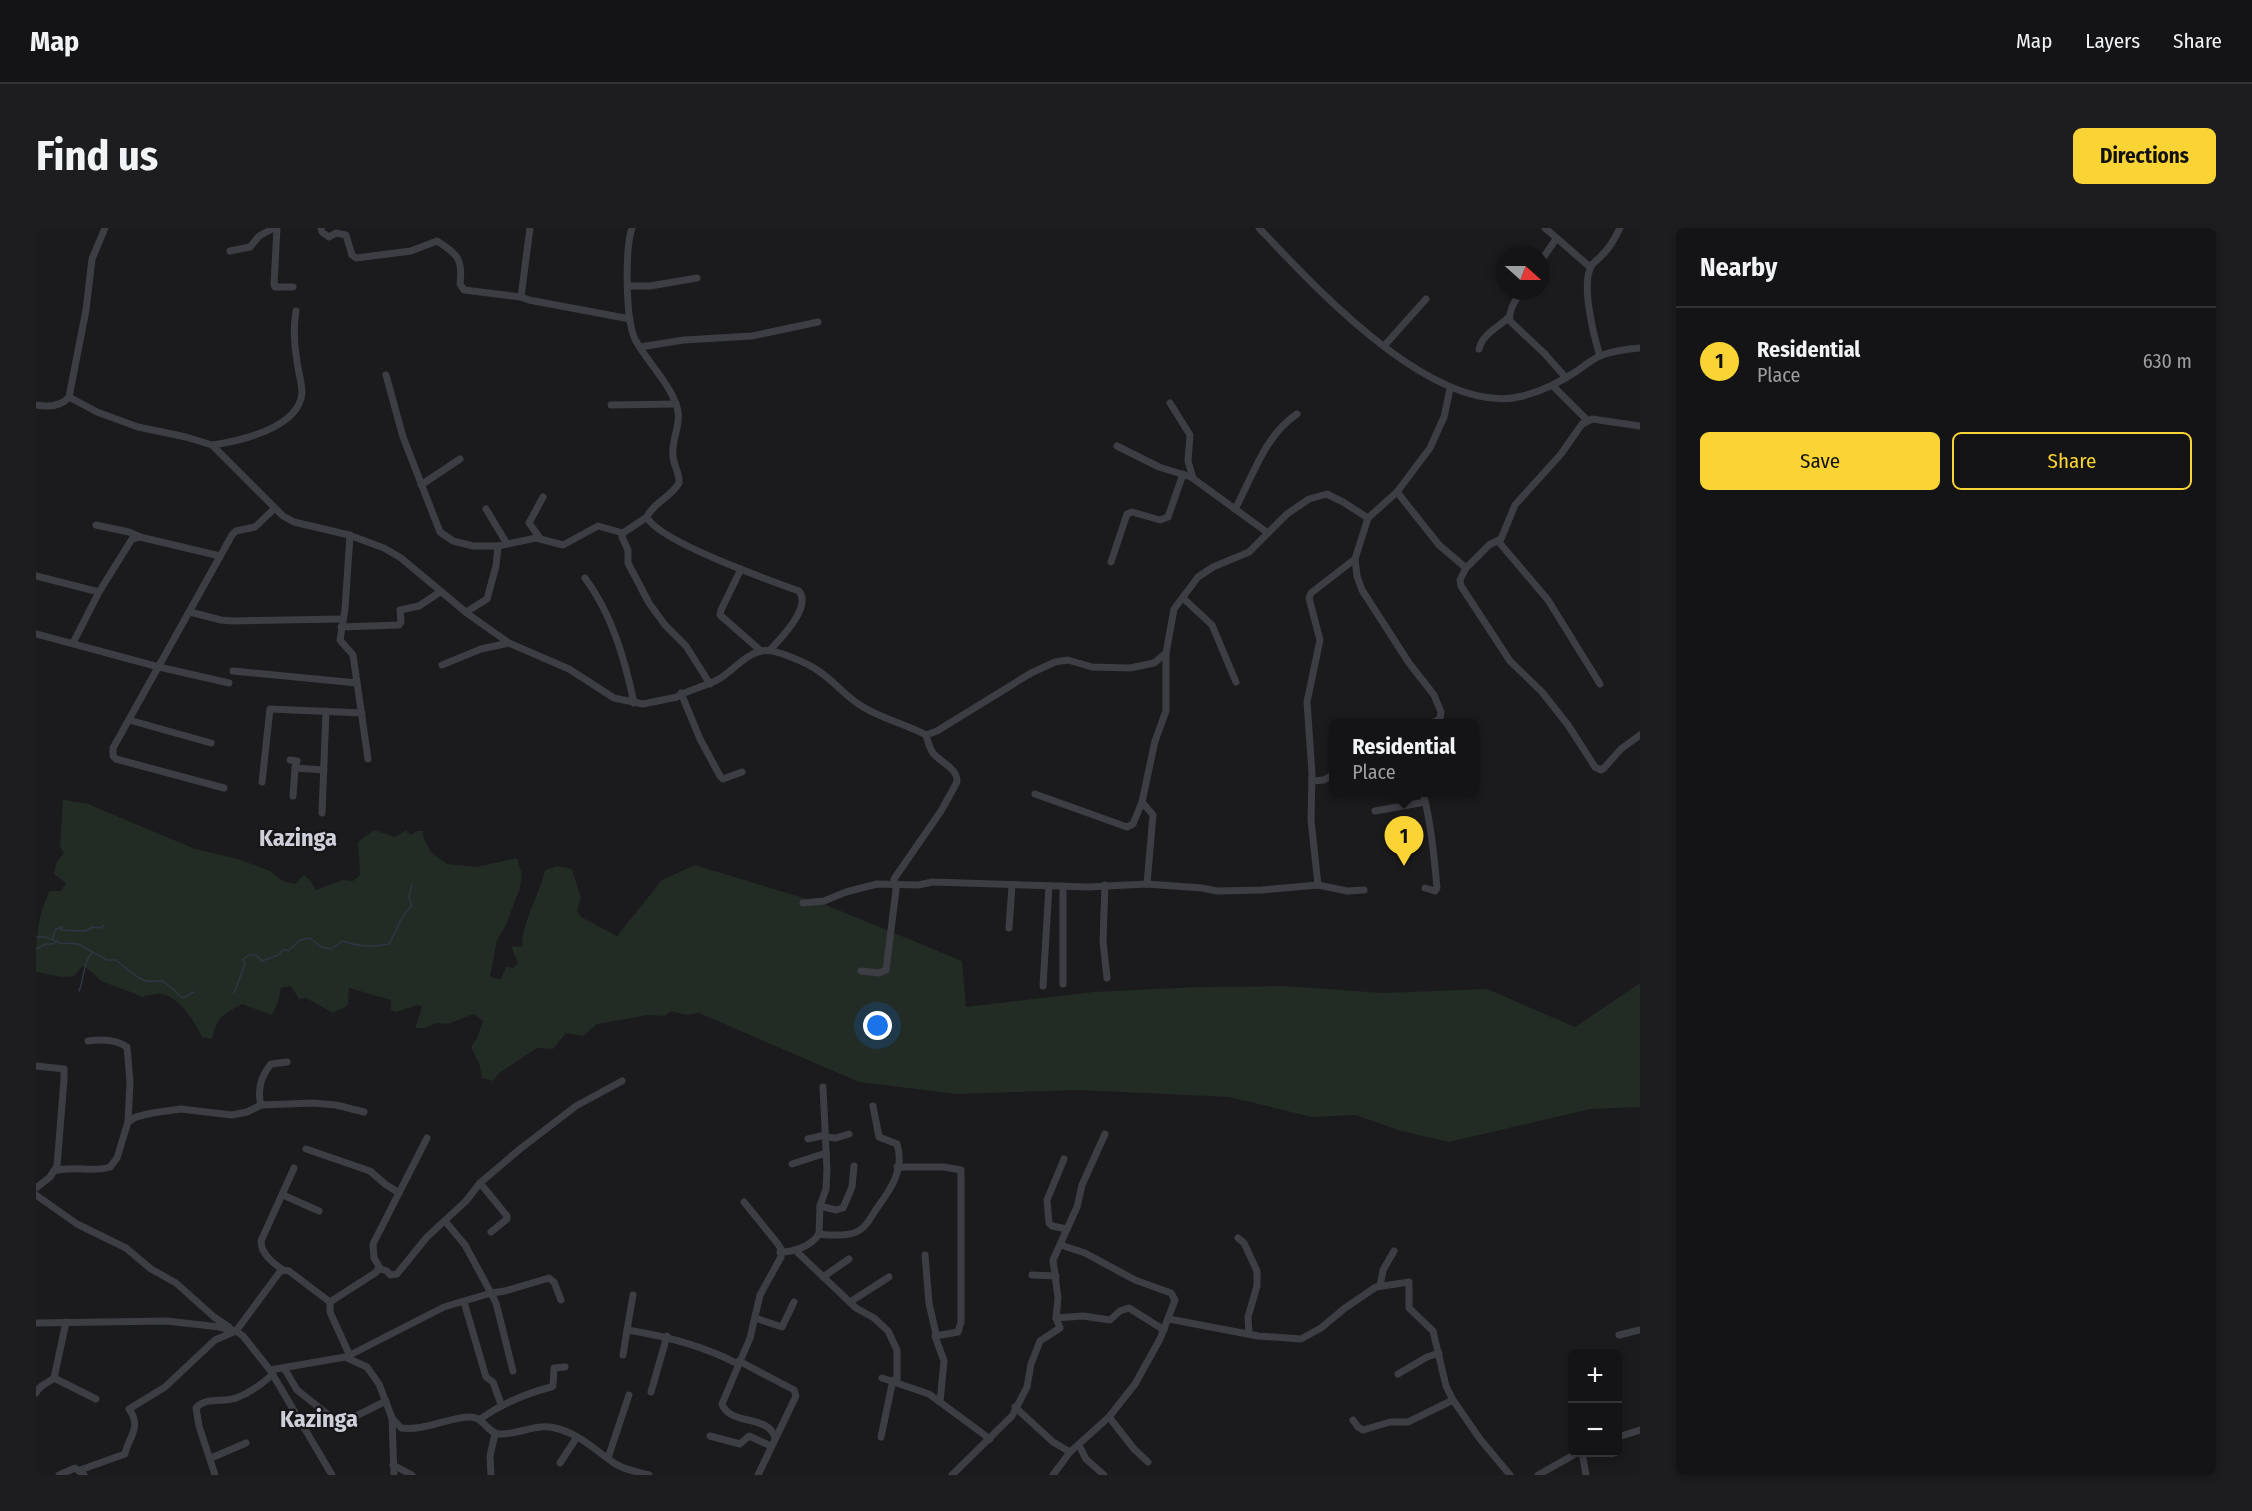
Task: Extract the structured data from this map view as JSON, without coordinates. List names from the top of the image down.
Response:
{
  "districts": ["Kazinga", "Kazinga"],
  "north": "right",
  "page": {
    "header": "Map",
    "nav": ["Map", "Layers", "Share"],
    "buttons": [
      "Directions",
      ["Save", "Share"]
    ],
    "title": "Find us",
    "heading": "Nearby",
    "list": [
      {
        "mark": "1",
        "name": "Residential",
        "note": "Place",
        "value": "630 m"
      }
    ],
    "popup": ["Residential", "Place"],
    "pins": "1",
    "map_buttons": ["+", "−"]
  }
}
